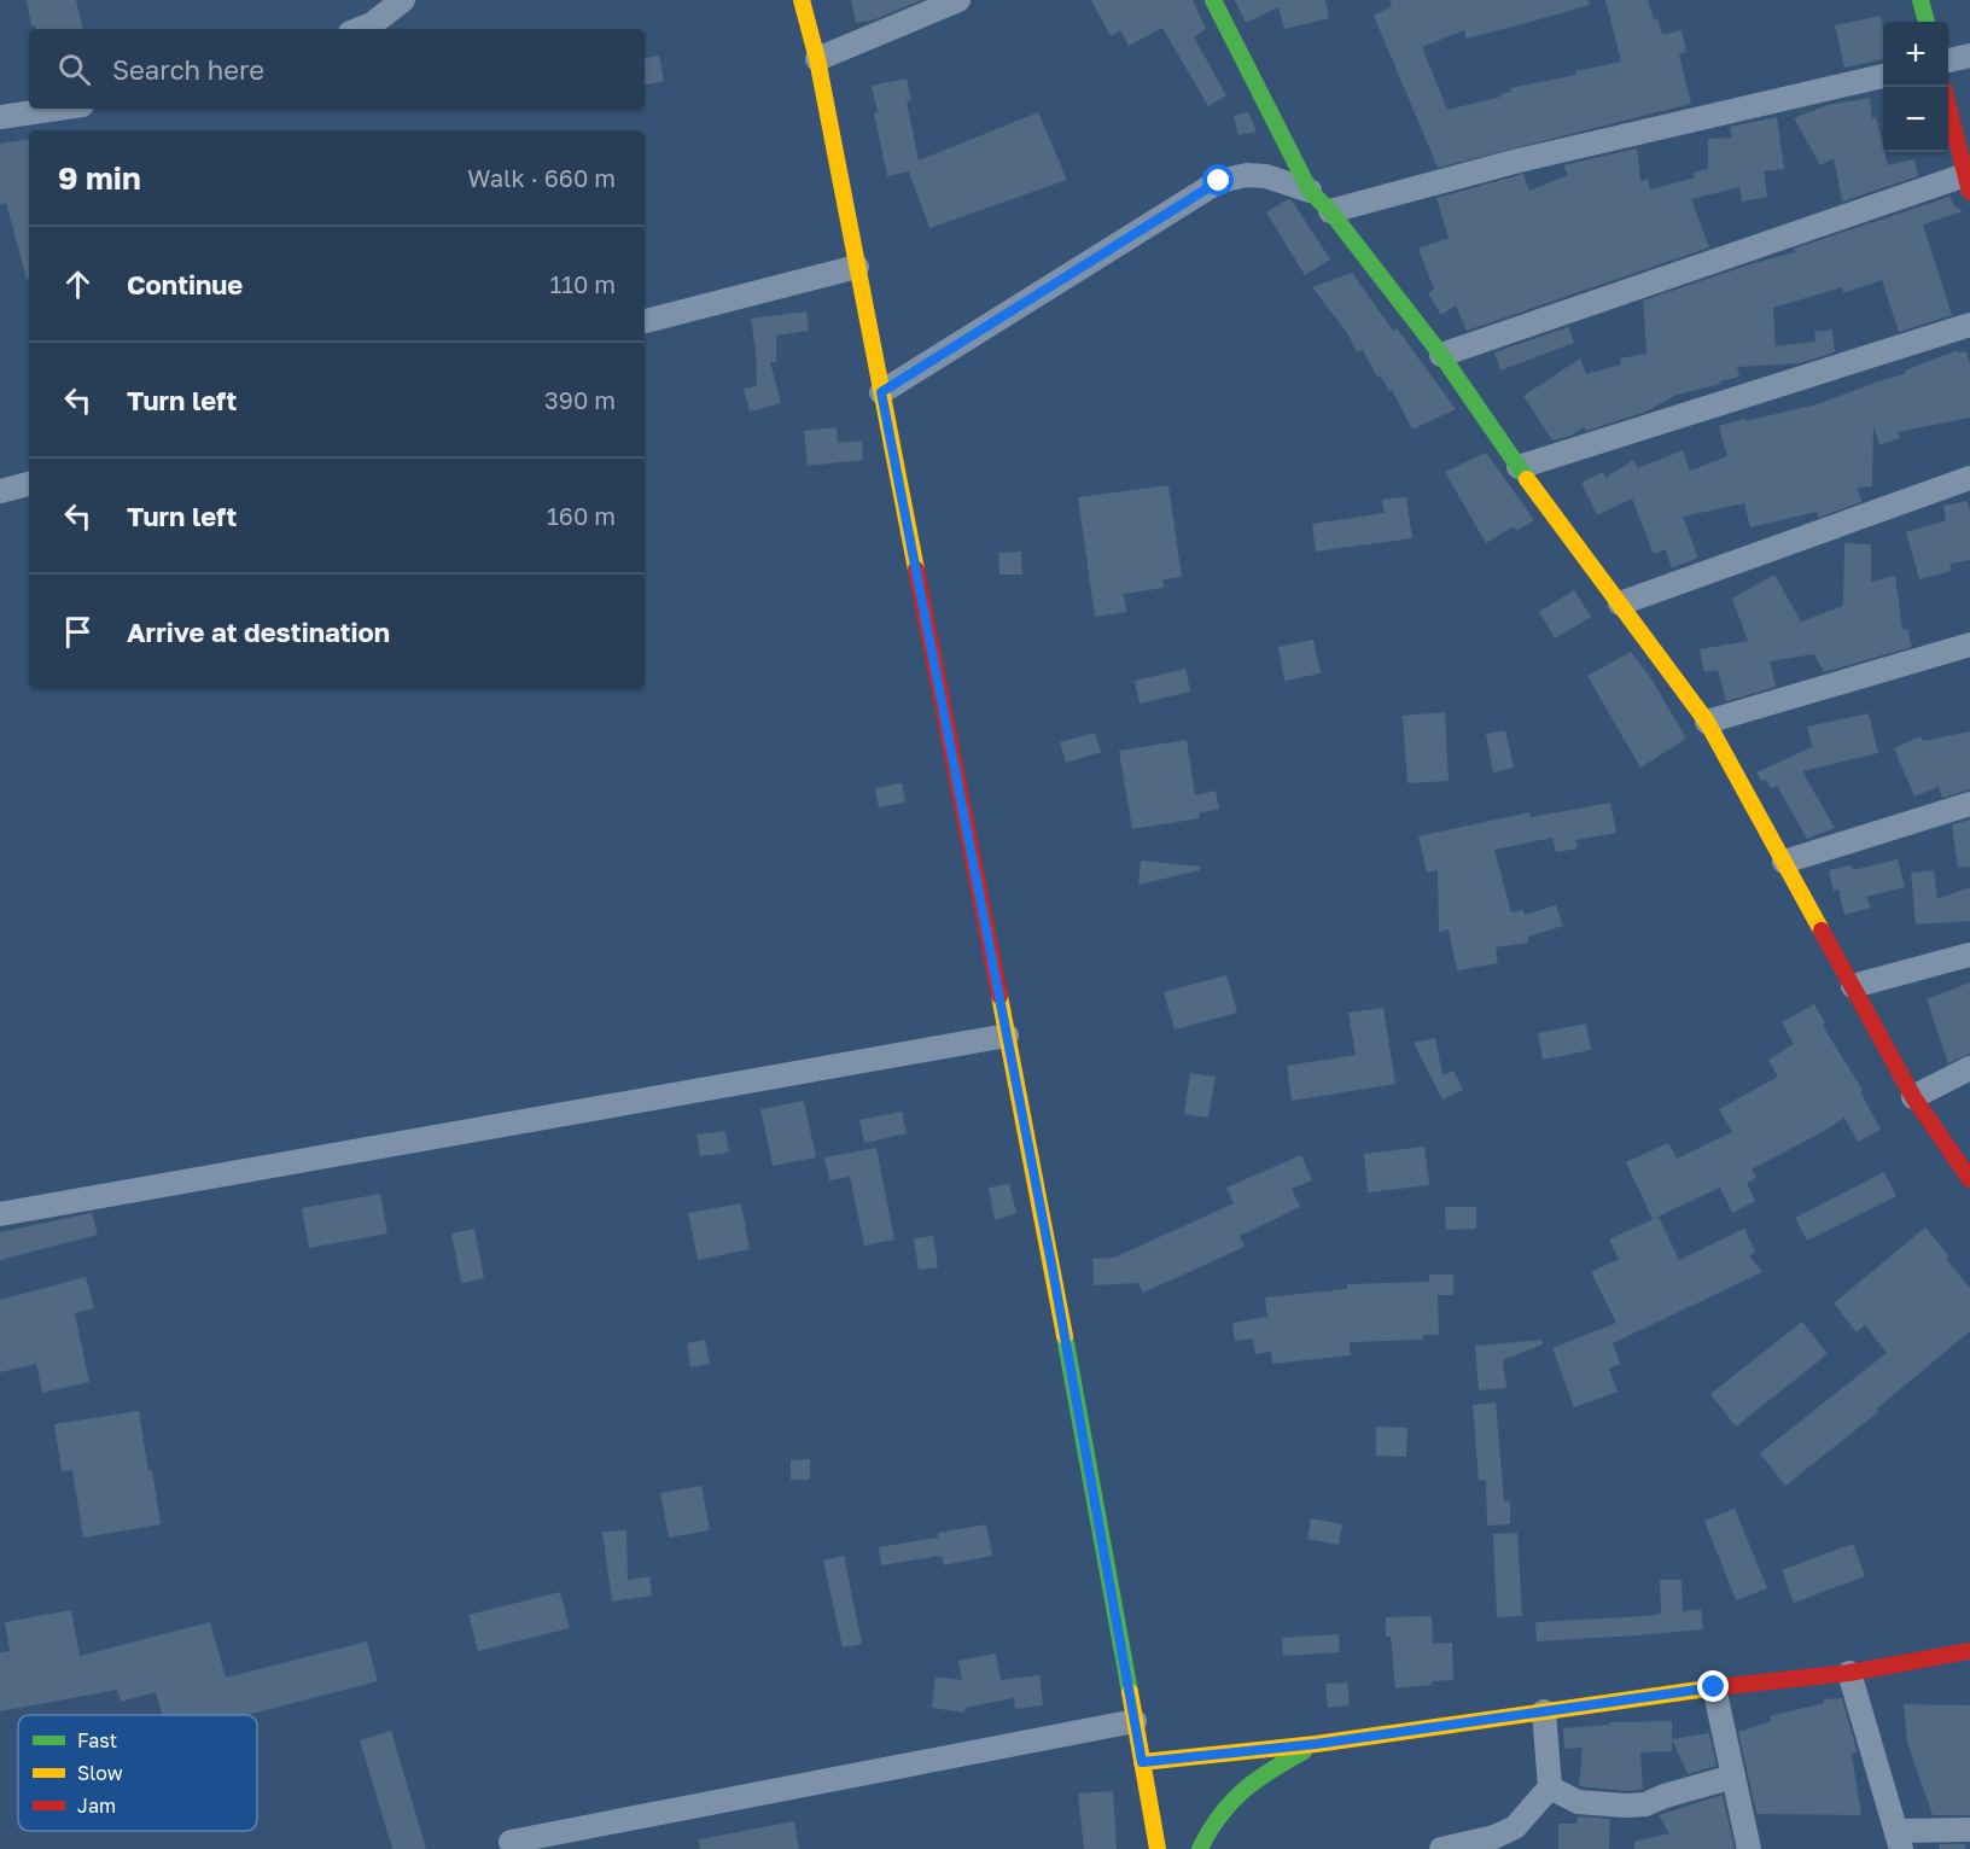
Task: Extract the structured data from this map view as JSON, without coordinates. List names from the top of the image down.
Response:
{
  "legend": ["Fast", "Slow", "Jam"],
  "page": {
    "map_buttons": ["+", "−"],
    "search": "Search here",
    "heading": ["9 min", "Walk · 660 m"],
    "list": [
      ["Continue", "110 m"],
      ["Turn left", "390 m"],
      ["Turn left", "160 m"],
      "Arrive at destination"
    ]
  }
}
